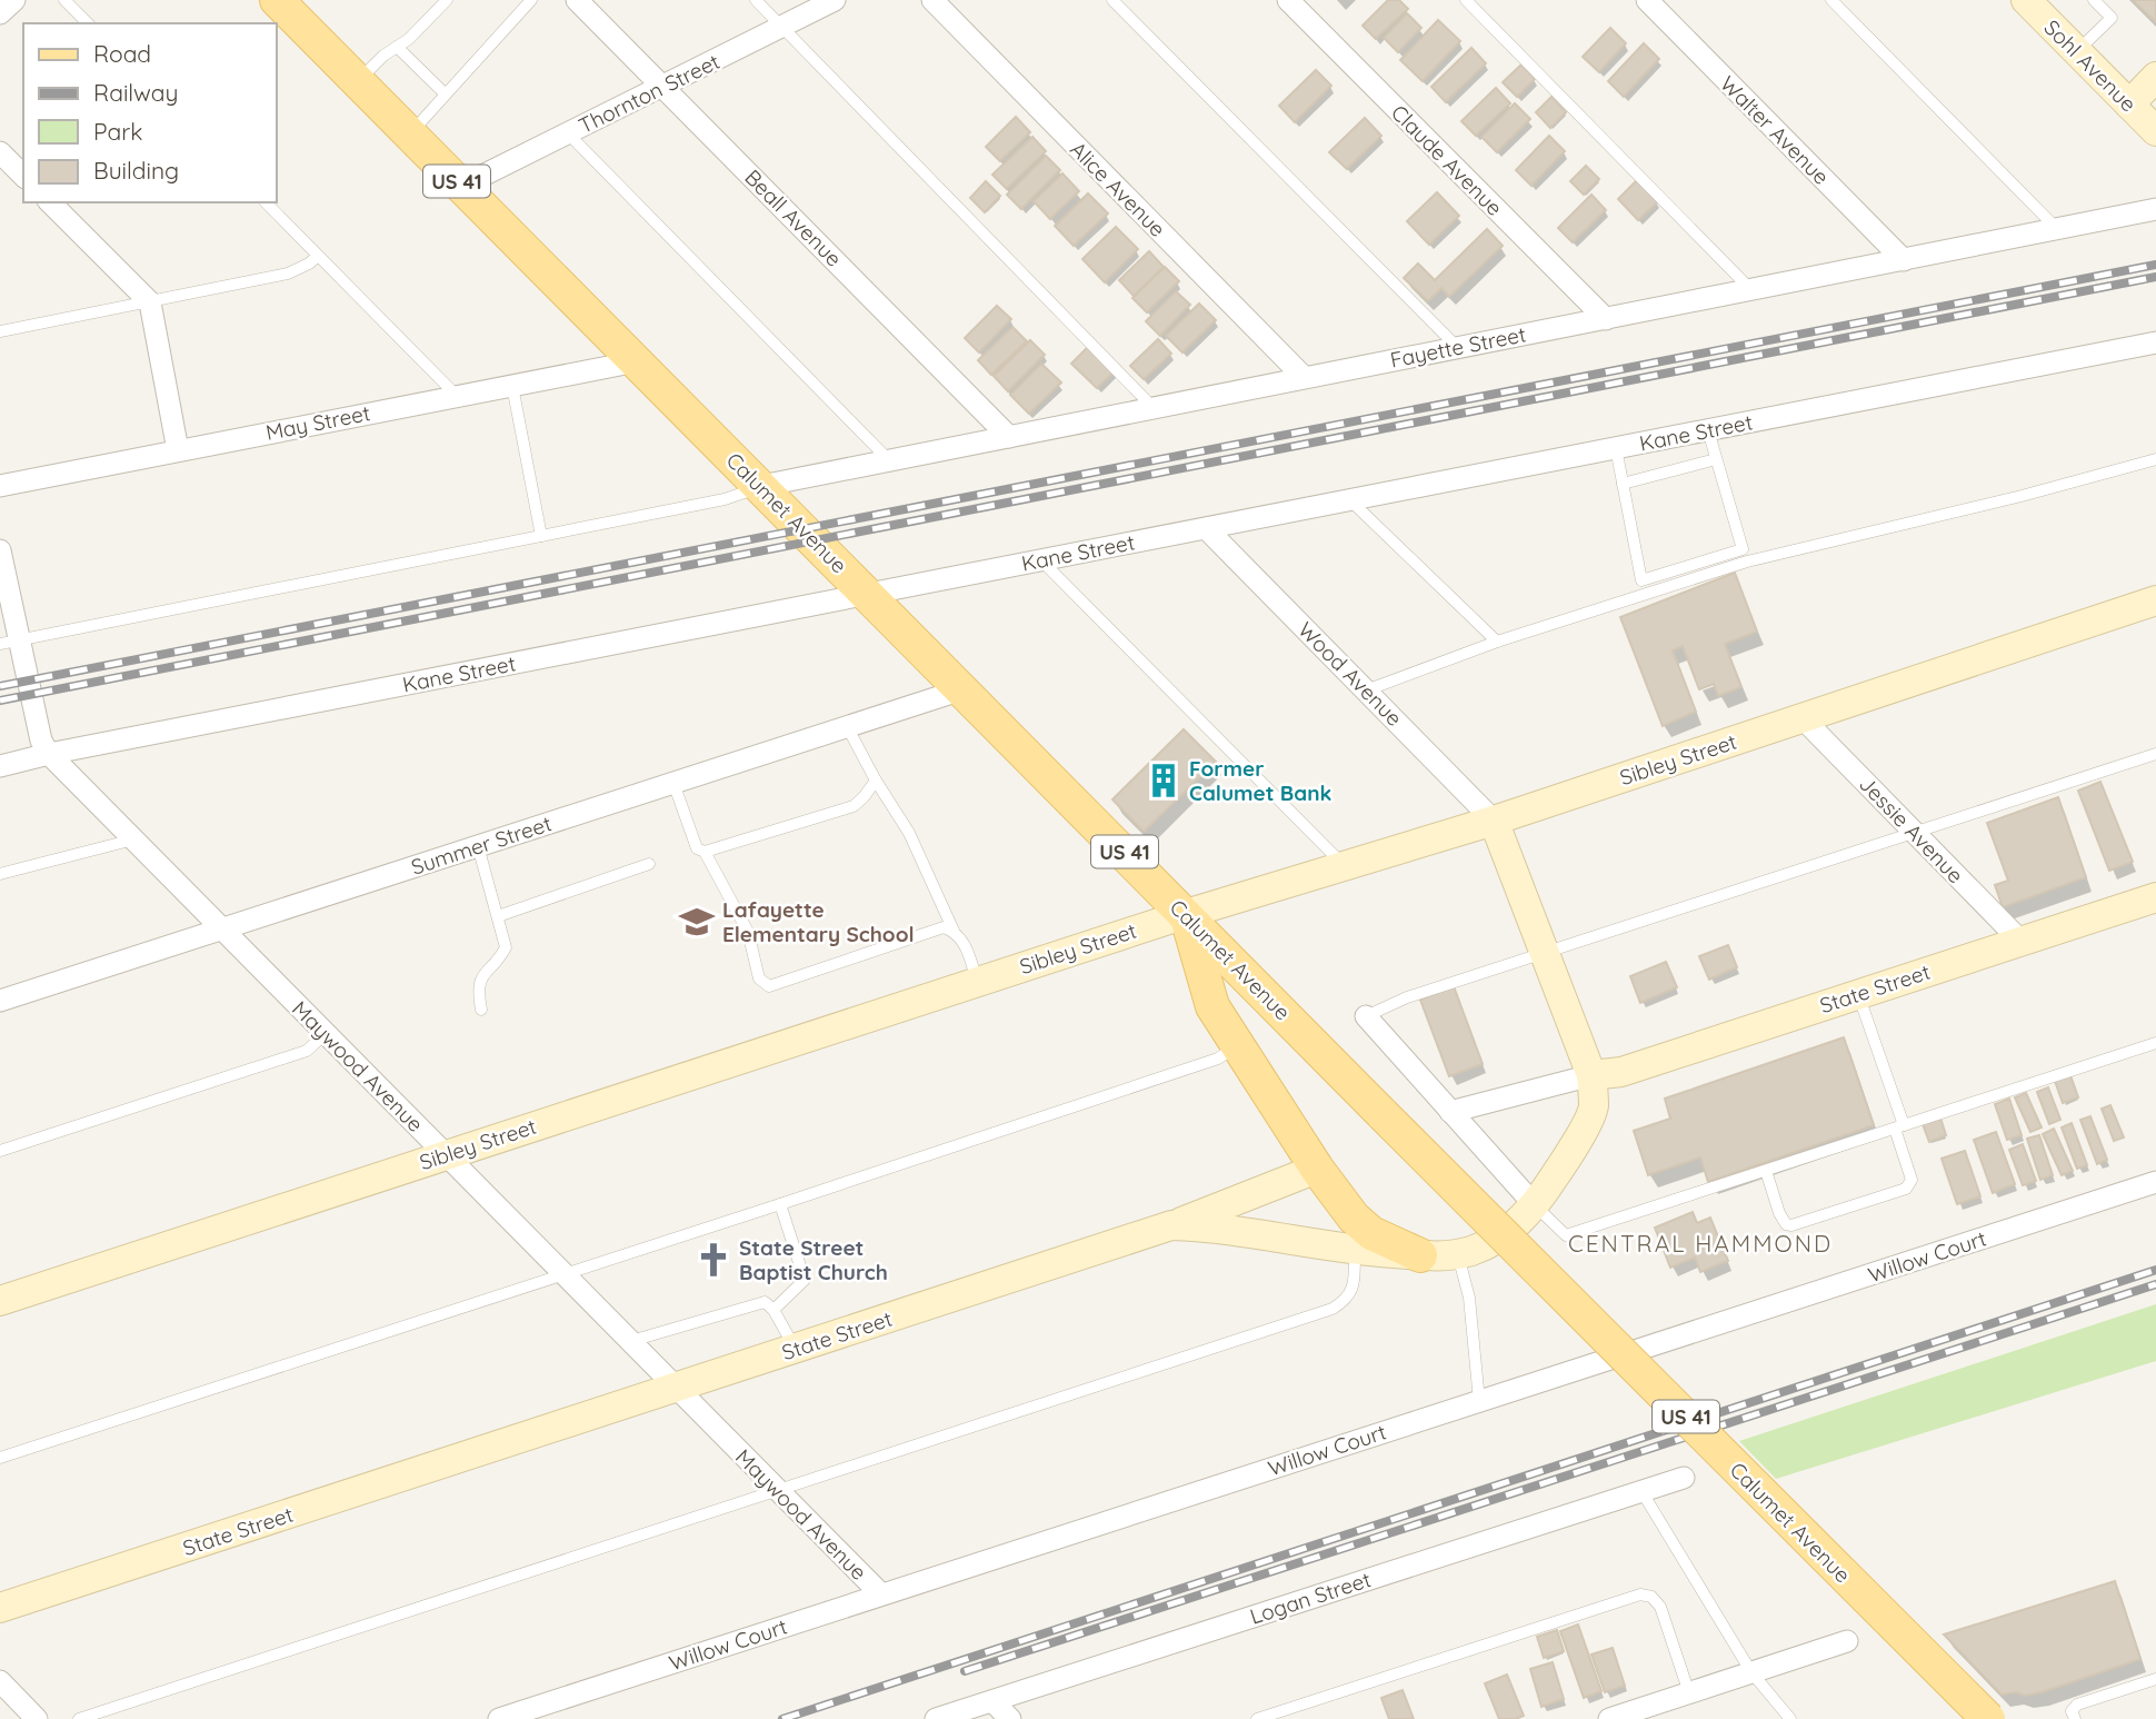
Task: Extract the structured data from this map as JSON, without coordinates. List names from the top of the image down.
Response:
{
  "streets": {
    "main road": ["US 41", "Calumet Avenue"],
    "street": [
      "Sohl Avenue",
      "Thornton Street",
      "Walter Avenue",
      "Claude Avenue",
      "Alice Avenue",
      "Beall Avenue",
      "Fayette Street",
      "May Street",
      "Kane Street",
      "Wood Avenue",
      "Sibley Street",
      "Jessie Avenue",
      "Summer Street",
      "State Street",
      "Maywood Avenue",
      "Willow Court",
      "Logan Street"
    ]
  },
  "crossings": [
    ["Thornton Street", "Beall Avenue"],
    ["Thornton Street", "Calumet Avenue"],
    ["Walter Avenue", "Fayette Street"],
    ["Claude Avenue", "Fayette Street"],
    ["Alice Avenue", "Fayette Street"],
    ["Beall Avenue", "Fayette Street"],
    ["Fayette Street", "Calumet Avenue"],
    ["May Street", "Calumet Avenue"],
    ["Kane Street", "Calumet Avenue"],
    ["Kane Street", "Wood Avenue"],
    ["Kane Street", "Maywood Avenue"],
    ["Calumet Avenue", "Sibley Street"],
    ["Calumet Avenue", "Summer Street"],
    ["Wood Avenue", "Sibley Street"],
    ["Sibley Street", "Jessie Avenue"],
    ["Sibley Street", "Maywood Avenue"],
    ["Jessie Avenue", "State Street"],
    ["Summer Street", "Maywood Avenue"],
    ["State Street", "Maywood Avenue"],
    ["Maywood Avenue", "Willow Court"]
  ],
  "districts": ["CENTRAL HAMMOND"],
  "places": {
    "building": ["Former Calumet Bank"],
    "school or university": ["Lafayette Elementary School"],
    "church": ["State Street Baptist Church"]
  },
  "legend": [
    "Road",
    "Railway",
    "Park",
    "Building"
  ]
}
